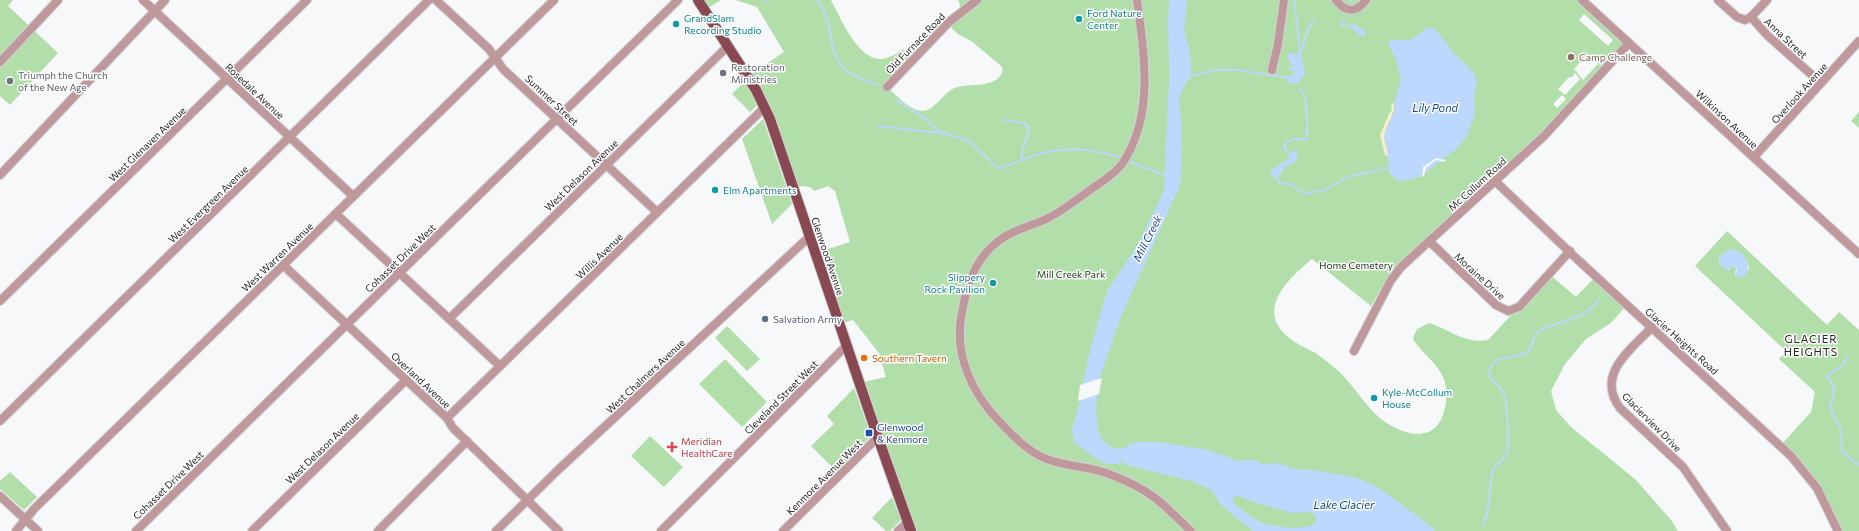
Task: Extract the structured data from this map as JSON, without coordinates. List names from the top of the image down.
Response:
{
  "streets": {
    "main road": ["Glenwood Avenue"],
    "street": [
      "Anna Street",
      "Old Furnace Road",
      "Rosedale Avenue",
      "Overlook Avenue",
      "Summer Street",
      "Wilkinson Avenue",
      "West Glenaven Avenue",
      "West Delason Avenue",
      "Mc Collum Road",
      "West Evergreen Avenue",
      "Willis Avenue",
      "West Warren Avenue",
      "Cohasset Drive West",
      "Moraine Drive",
      "Glacier Heights Road",
      "West Chalmers Avenue",
      "Overland Avenue",
      "Cleveland Street West",
      "Glacierview Drive",
      "Kenmore Avenue West"
    ]
  },
  "crossings": [
    ["Anna Street", "Overlook Avenue"],
    ["Rosedale Avenue", "West Glenaven Avenue"],
    ["Rosedale Avenue", "West Evergreen Avenue"],
    ["Rosedale Avenue", "West Warren Avenue"],
    ["Overlook Avenue", "Wilkinson Avenue"],
    ["Summer Street", "West Delason Avenue"],
    ["Summer Street", "Willis Avenue"],
    ["Summer Street", "West Warren Avenue"],
    ["Summer Street", "Cohasset Drive West"],
    ["Wilkinson Avenue", "Mc Collum Road"],
    ["West Delason Avenue", "Glenwood Avenue"],
    ["West Delason Avenue", "Overland Avenue"],
    ["Mc Collum Road", "Moraine Drive"],
    ["Mc Collum Road", "Glacier Heights Road"],
    ["Willis Avenue", "Glenwood Avenue"],
    ["Willis Avenue", "Overland Avenue"],
    ["Glenwood Avenue", "West Chalmers Avenue"],
    ["Glenwood Avenue", "Cleveland Street West"],
    ["Glenwood Avenue", "Kenmore Avenue West"],
    ["West Warren Avenue", "Overland Avenue"],
    ["Cohasset Drive West", "Overland Avenue"],
    ["Moraine Drive", "Glacier Heights Road"],
    ["Glacier Heights Road", "Glacierview Drive"],
    ["West Chalmers Avenue", "Overland Avenue"]
  ],
  "districts": ["GLACIER HEIGHTS"],
  "water": ["Lily Pond", "Mill Creek", "Lake Glacier"],
  "parks": ["Home Cemetery", "Mill Creek Park"],
  "places": {
    "other": [
      "Ford Nature Center",
      "GrandSlam Recording Studio",
      "Camp Challenge",
      "Restoration Ministries",
      "Triumph the Church of the New Age",
      "Elm Apartments",
      "Slippery Rock Pavilion",
      "Salvation Army",
      "Southern Tavern",
      "Kyle-McCollum House"
    ],
    "transit": ["Glenwood & Kenmore"],
    "health": ["Meridian HealthCare"]
  }
}
